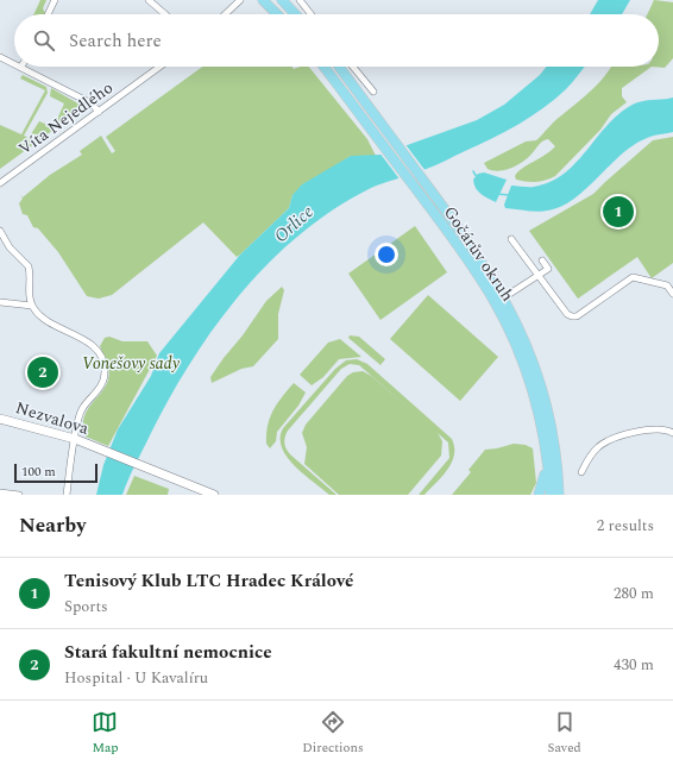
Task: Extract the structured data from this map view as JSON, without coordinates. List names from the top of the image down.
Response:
{
  "streets": {
    "main road": ["Gočárův okruh"],
    "street": ["Víta Nejedlého", "Nezvalova"]
  },
  "water": ["Orlice"],
  "parks": ["Vonešovy sady"],
  "scale_bar": "100 m",
  "page": {
    "search": "Search here",
    "pins": ["1", "2"],
    "scale": "100 m",
    "heading": ["Nearby", "2 results"],
    "list": [
      {
        "mark": "1",
        "name": "Tenisový Klub LTC Hradec Králové",
        "note": "Sports",
        "value": "280 m"
      },
      {
        "mark": "2",
        "name": "Stará fakultní nemocnice",
        "note": "Hospital · U Kavalíru",
        "value": "430 m"
      }
    ],
    "nav": ["Map", "Directions", "Saved"]
  }
}
